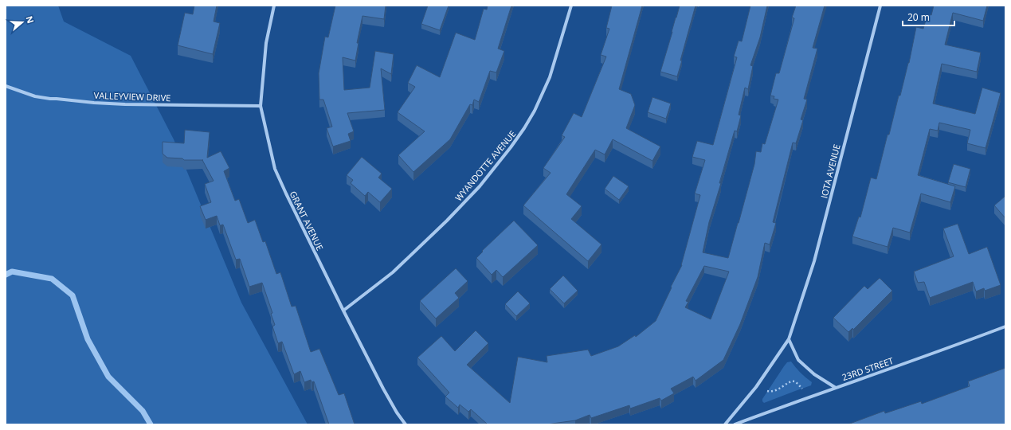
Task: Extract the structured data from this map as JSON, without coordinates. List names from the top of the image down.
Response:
{
  "streets": {
    "street": [
      "VALLEYVIEW DRIVE",
      "WYANDOTTE AVENUE",
      "IOTA AVENUE",
      "GRANT AVENUE",
      "23RD STREET"
    ]
  },
  "crossings": [
    ["VALLEYVIEW DRIVE", "GRANT AVENUE"],
    ["WYANDOTTE AVENUE", "GRANT AVENUE"]
  ],
  "scale_bar": "20 m",
  "north": "right"
}
